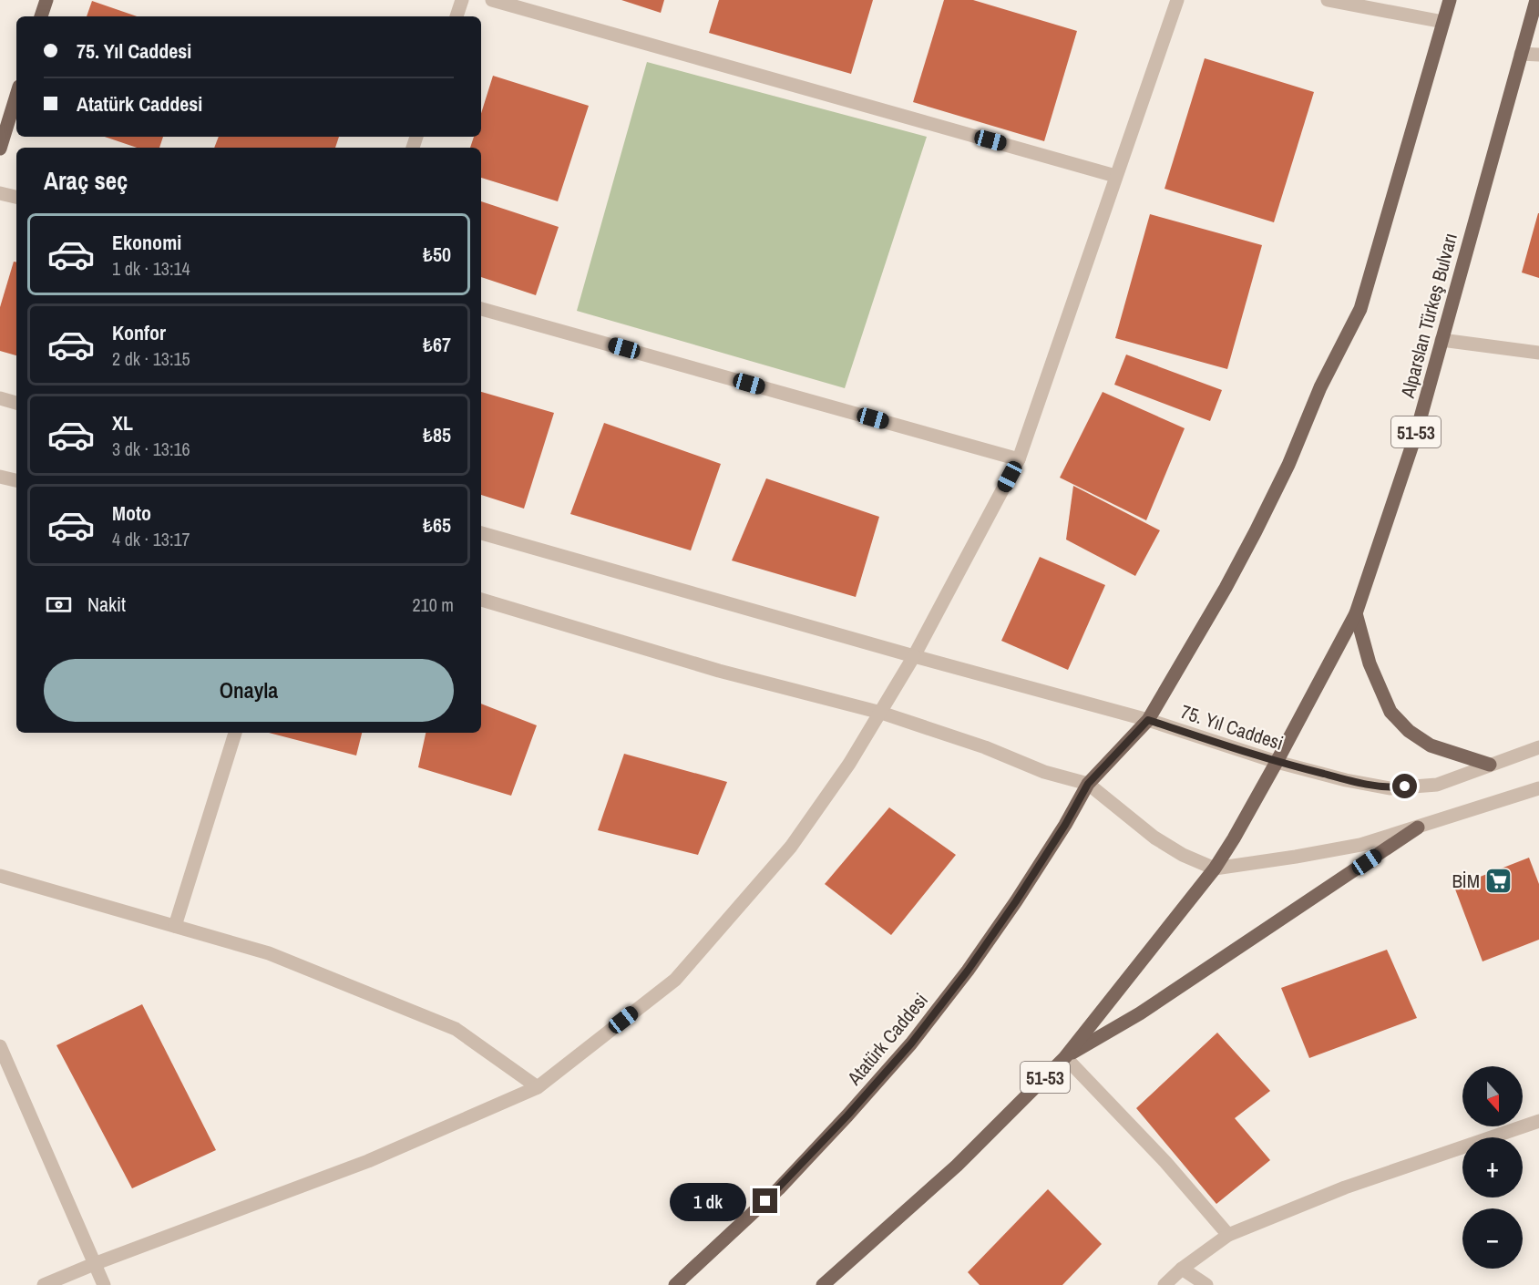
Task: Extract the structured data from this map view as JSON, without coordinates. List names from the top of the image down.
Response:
{
  "streets": {
    "main road": ["Alparslan Türkeş Bulvarı", "51-53", "Atatürk Caddesi"],
    "street": ["75. Yıl Caddesi"]
  },
  "crossings": [
    ["Alparslan Türkeş Bulvarı", "51-53"],
    ["Alparslan Türkeş Bulvarı", "75. Yıl Caddesi"]
  ],
  "places": {
    "supermarket": ["BİM"]
  },
  "north": "bottom",
  "page": {
    "banner": ["75. Yıl Caddesi", "Atatürk Caddesi"],
    "heading": "Araç seç",
    "list": [
      {
        "name": "Ekonomi",
        "note": "1 dk · 13:14",
        "value": "₺50"
      },
      {
        "name": "Konfor",
        "note": "2 dk · 13:15",
        "value": "₺67"
      },
      {
        "name": "XL",
        "note": "3 dk · 13:16",
        "value": "₺85"
      },
      {
        "name": "Moto",
        "note": "4 dk · 13:17",
        "value": "₺65"
      }
    ],
    "pay": ["Nakit", "210 m"],
    "buttons": "Onayla",
    "map_buttons": ["+", "−"],
    "bubble": "1 dk"
  }
}
